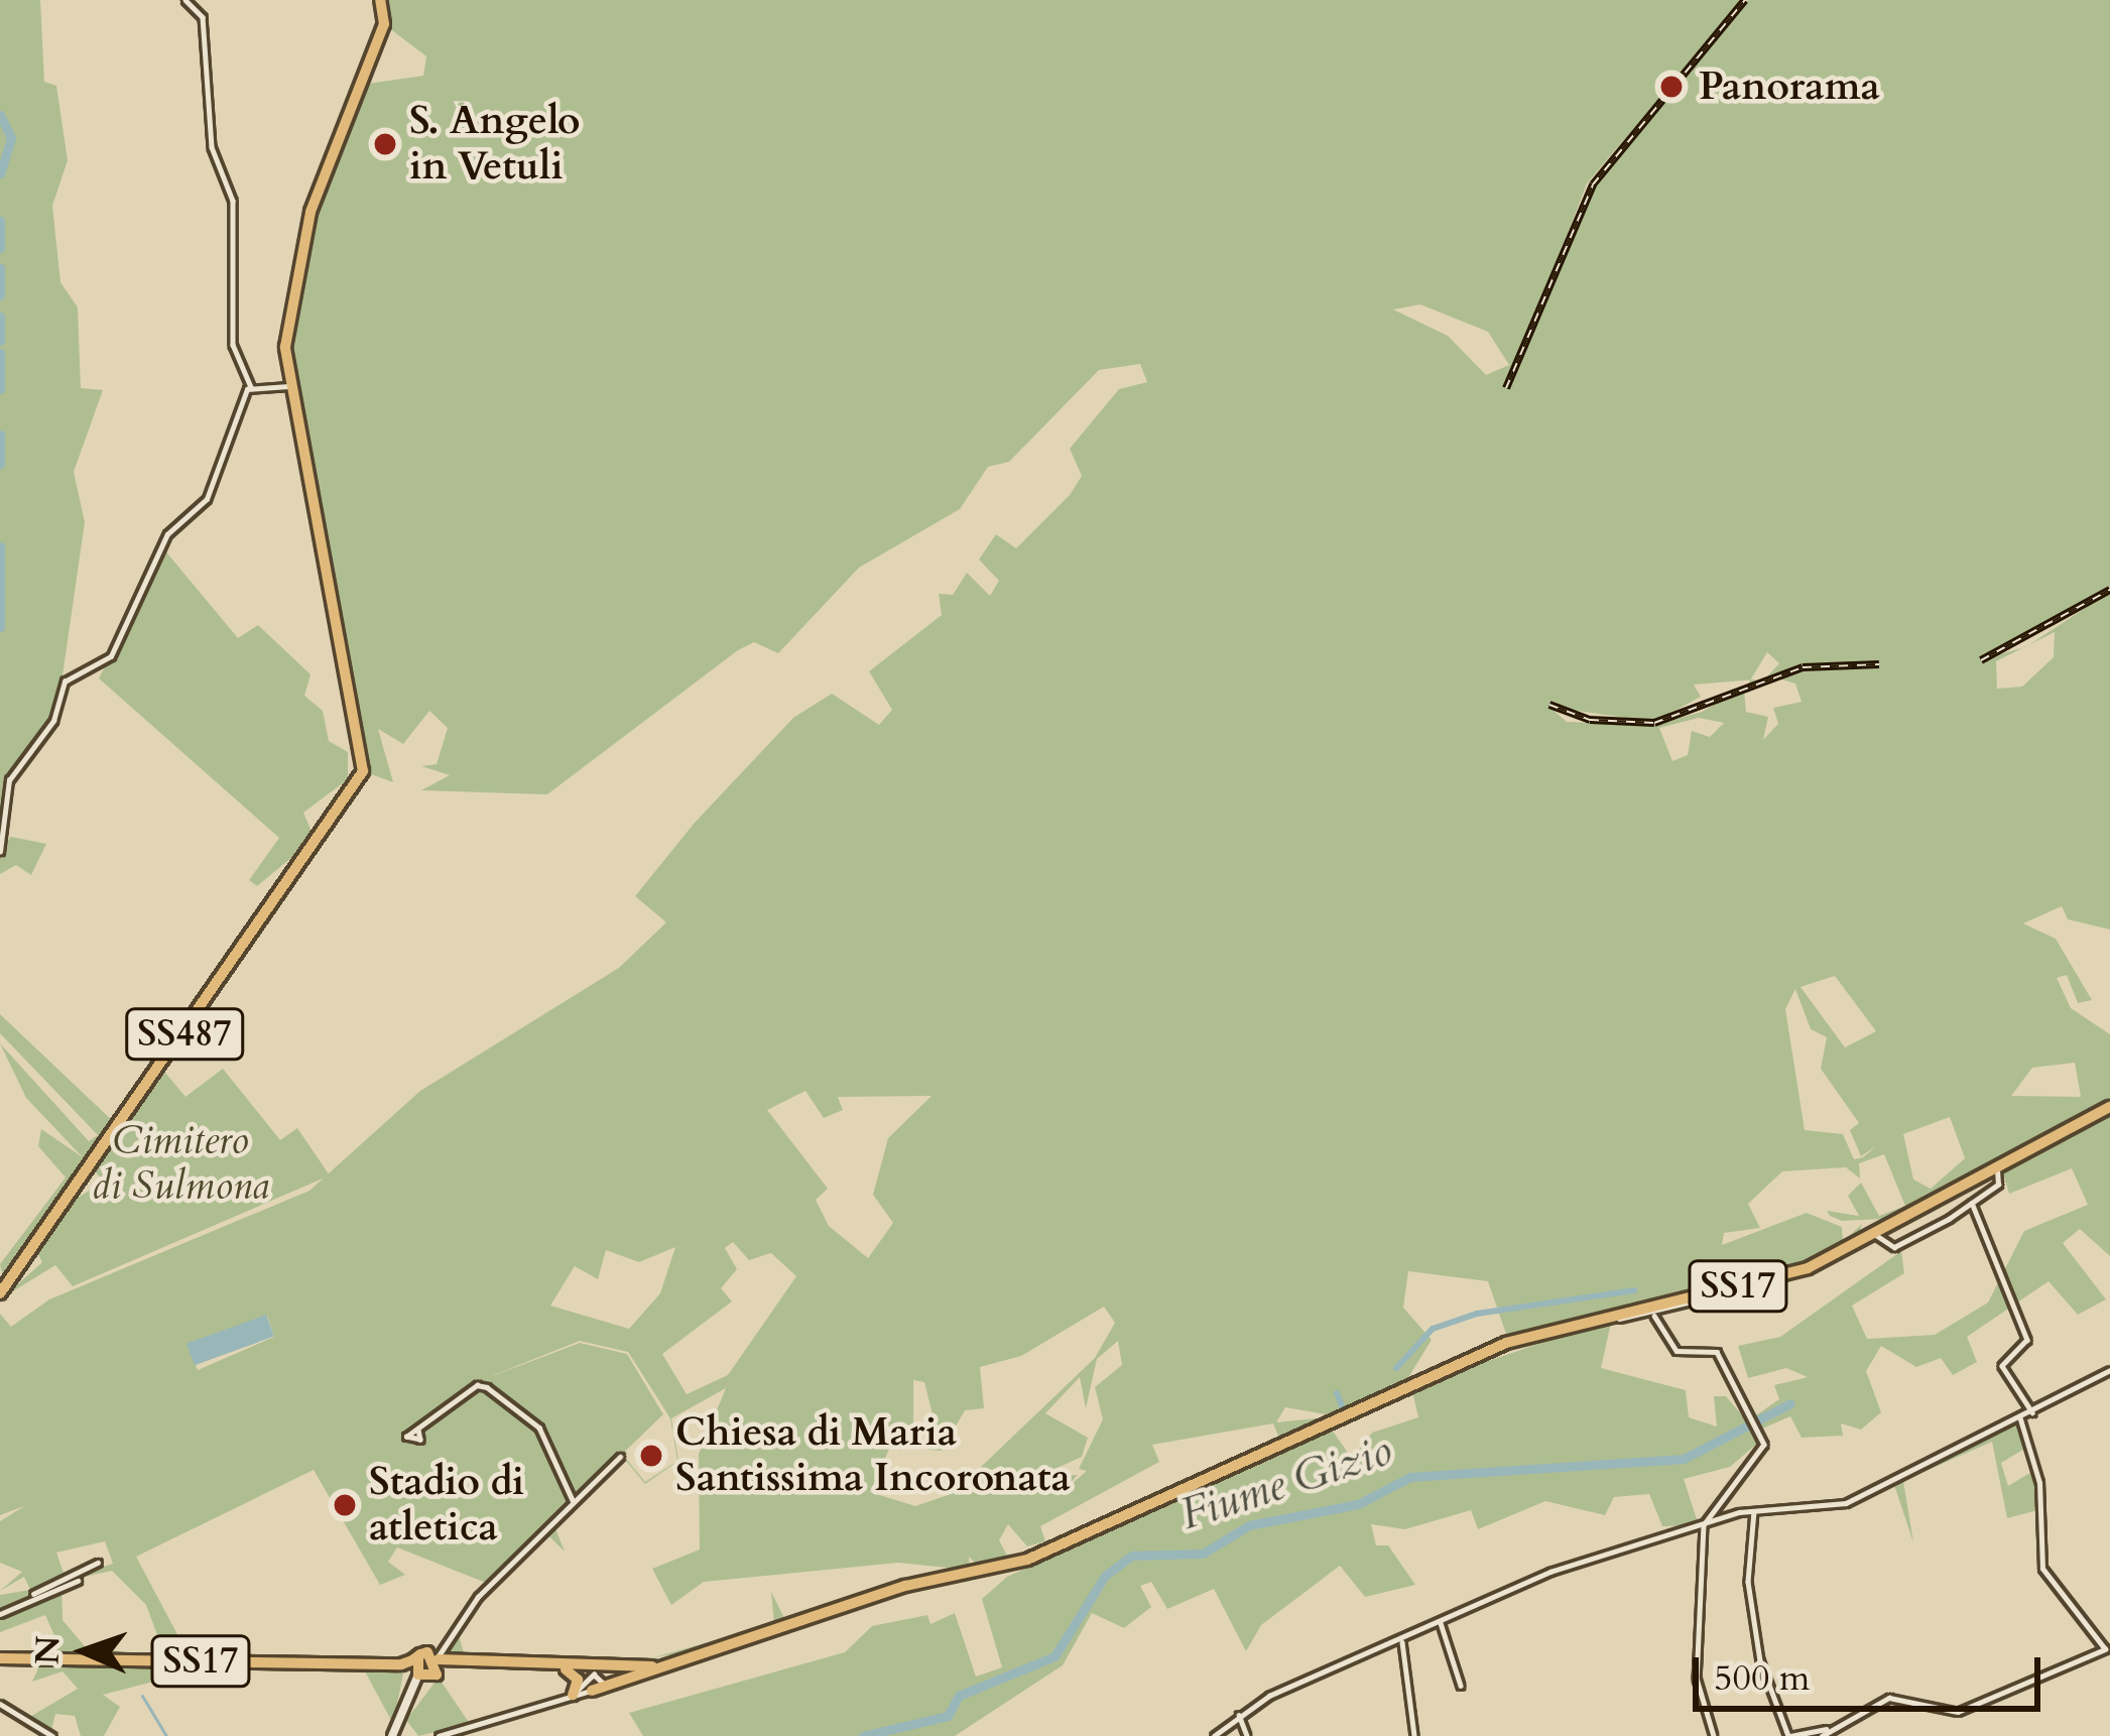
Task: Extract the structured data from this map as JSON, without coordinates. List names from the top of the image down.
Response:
{
  "streets": {
    "main road": ["SS487", "SS17"]
  },
  "water": ["Fiume Gizio"],
  "parks": ["Cimitero di Sulmona"],
  "places": [
    "Panorama",
    "S. Angelo in Vetuli",
    "Chiesa di Maria Santissima Incoronata",
    "Stadio di atletica"
  ],
  "scale_bar": "500 m",
  "north": "left"
}
